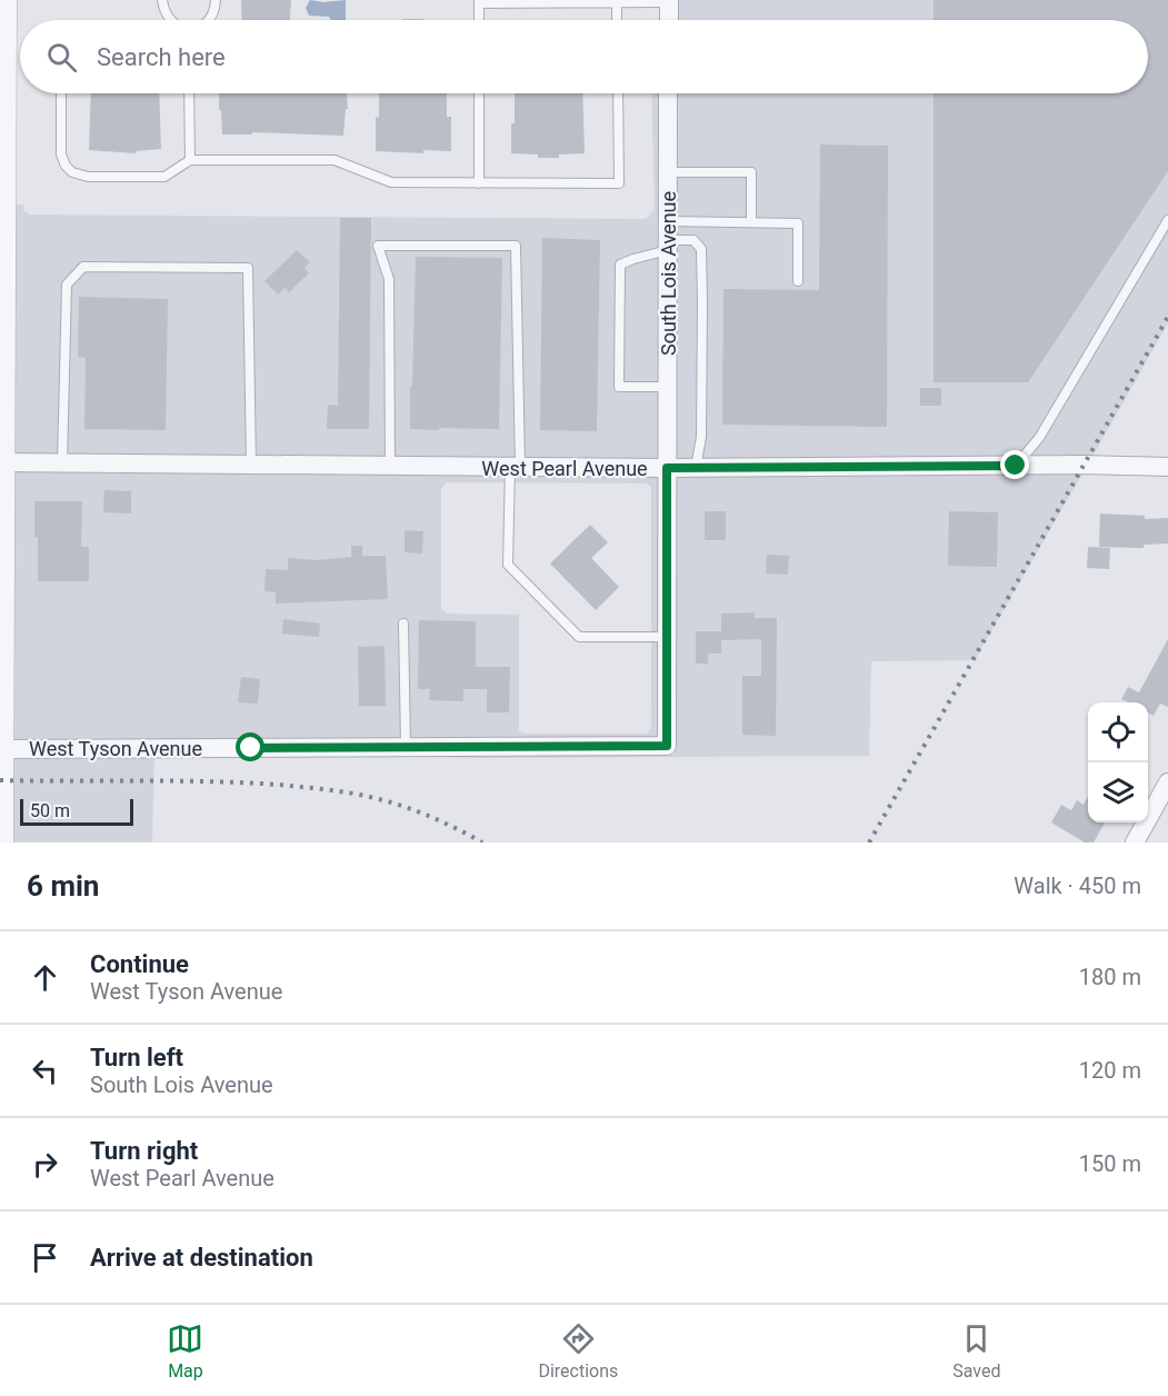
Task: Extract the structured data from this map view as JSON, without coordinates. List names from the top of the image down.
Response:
{
  "streets": {
    "street": ["South Lois Avenue", "West Pearl Avenue", "West Tyson Avenue"]
  },
  "crossings": [
    ["South Lois Avenue", "West Pearl Avenue"],
    ["South Lois Avenue", "West Tyson Avenue"]
  ],
  "scale_bar": "50 m",
  "page": {
    "search": "Search here",
    "scale": "50 m",
    "heading": ["6 min", "Walk · 450 m"],
    "list": [
      ["Continue", "West Tyson Avenue", "180 m"],
      ["Turn left", "South Lois Avenue", "120 m"],
      ["Turn right", "West Pearl Avenue", "150 m"],
      "Arrive at destination"
    ],
    "nav": ["Map", "Directions", "Saved"]
  }
}
